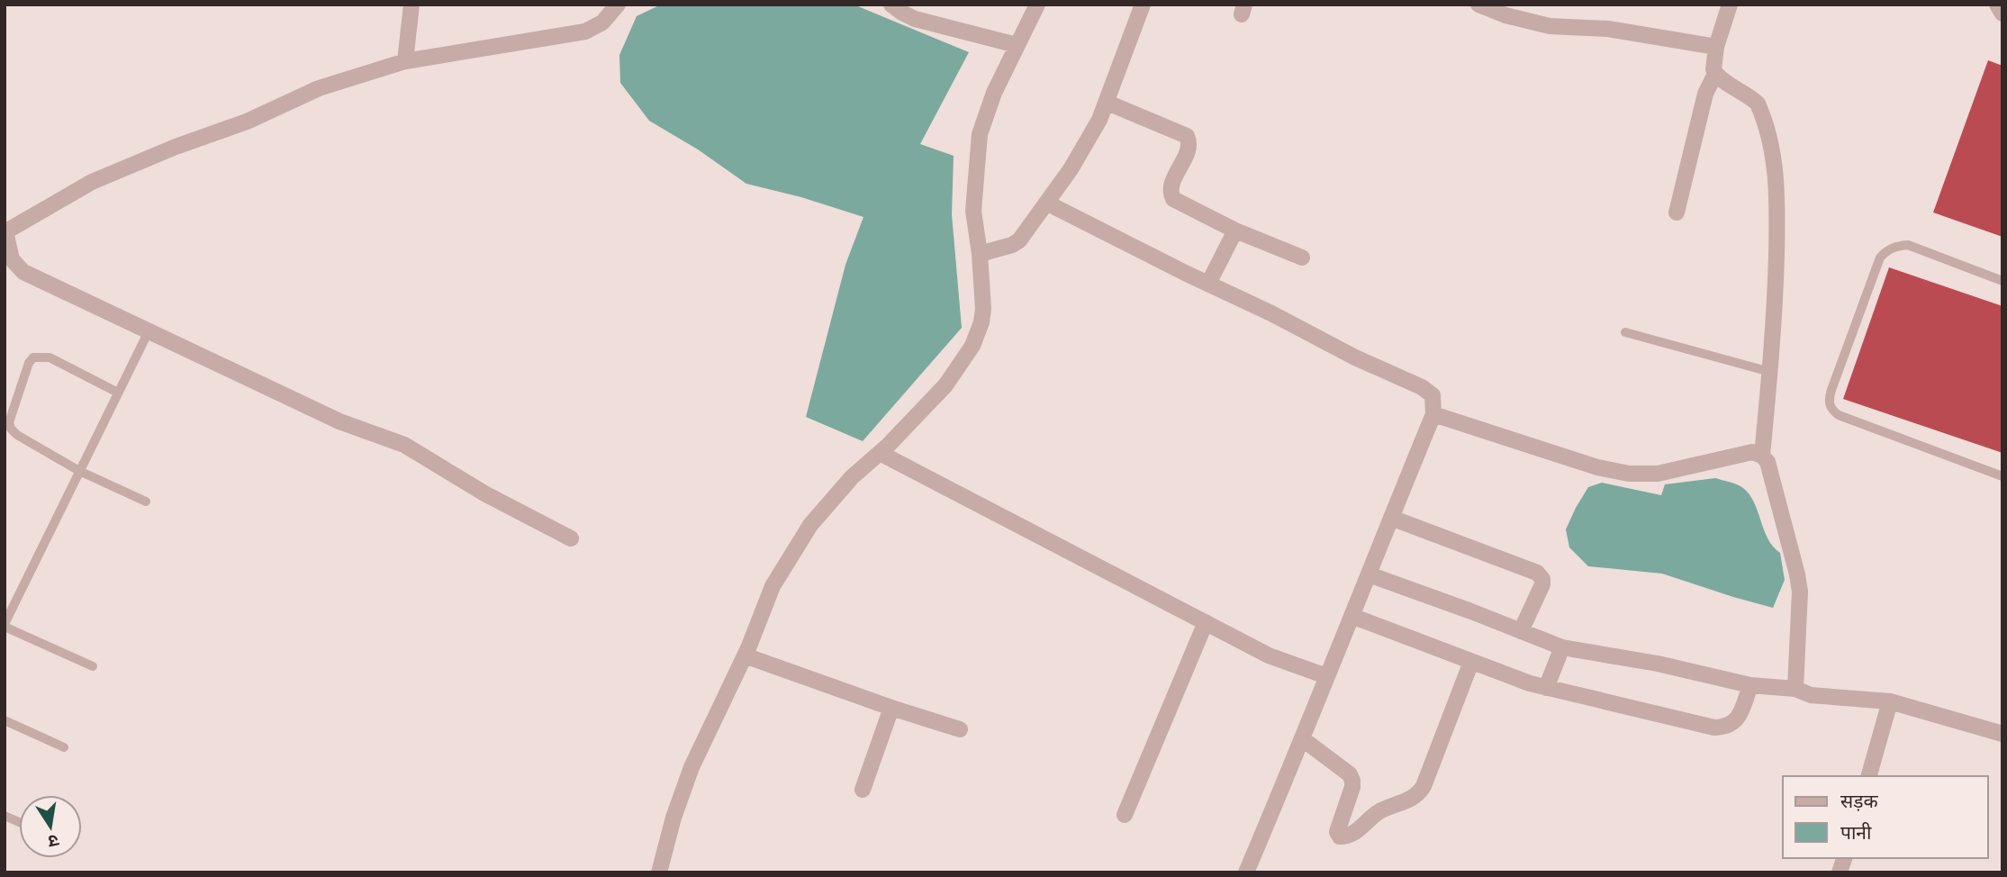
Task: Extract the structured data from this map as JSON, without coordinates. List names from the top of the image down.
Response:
{
  "legend": ["सड़क", "पानी"],
  "north": "bottom"
}
